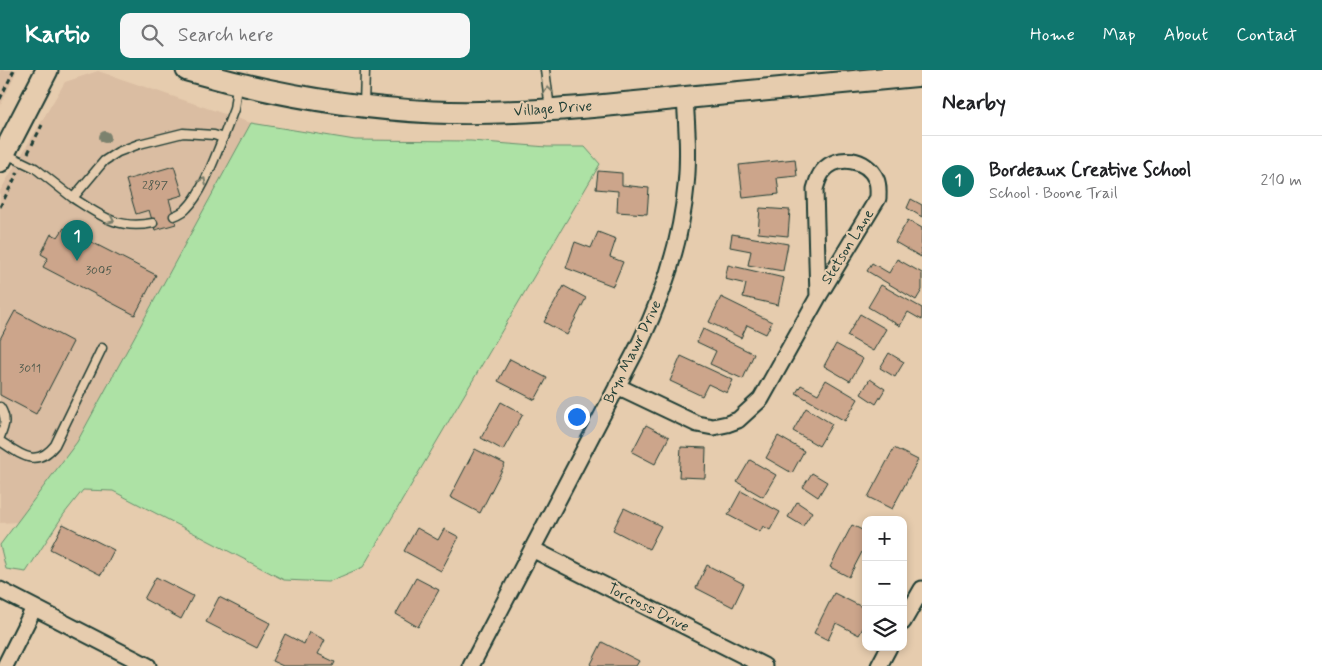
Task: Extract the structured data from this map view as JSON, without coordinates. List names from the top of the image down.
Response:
{
  "streets": {
    "main road": ["Village Drive"],
    "street": ["Stetson Lane", "Bryn Mawr Drive", "Torcross Drive"]
  },
  "crossings": [
    ["Village Drive", "Bryn Mawr Drive"],
    ["Stetson Lane", "Bryn Mawr Drive"],
    ["Bryn Mawr Drive", "Torcross Drive"]
  ],
  "house_numbers": ["2897", "3005", "3011"],
  "page": {
    "header": "Kartio",
    "search": "Search here",
    "nav": [
      "Home",
      "Map",
      "About",
      "Contact"
    ],
    "heading": "Nearby",
    "list": [
      {
        "mark": "1",
        "name": "Bordeaux Creative School",
        "note": "School · Boone Trail",
        "value": "210 m"
      }
    ],
    "pins": "1",
    "map_buttons": ["+", "−"]
  }
}
